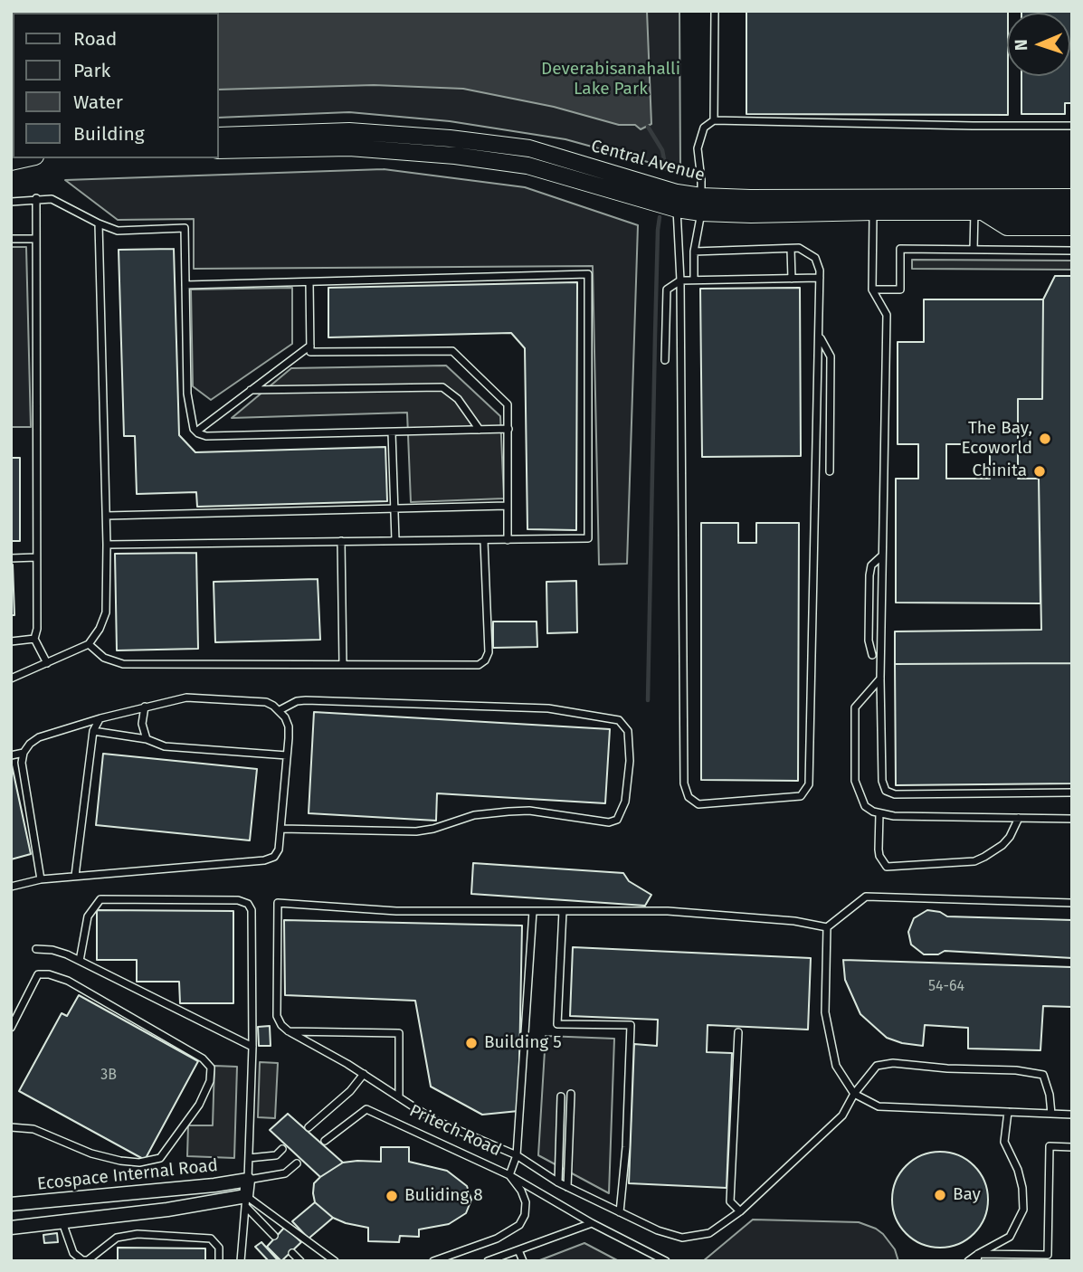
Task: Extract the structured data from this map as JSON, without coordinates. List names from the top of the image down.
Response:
{
  "streets": {
    "street": ["Central Avenue", "Ecospace Internal Road"],
    "lane": ["Pritech Road"]
  },
  "parks": ["Deverabisanahalli Lake Park"],
  "places": [
    "The Bay, Ecoworld",
    "Chinita",
    "Building 5",
    "Bay",
    "Buliding 8"
  ],
  "house_numbers": ["54-64", "3B"],
  "legend": [
    "Road",
    "Park",
    "Water",
    "Building"
  ],
  "north": "left"
}
